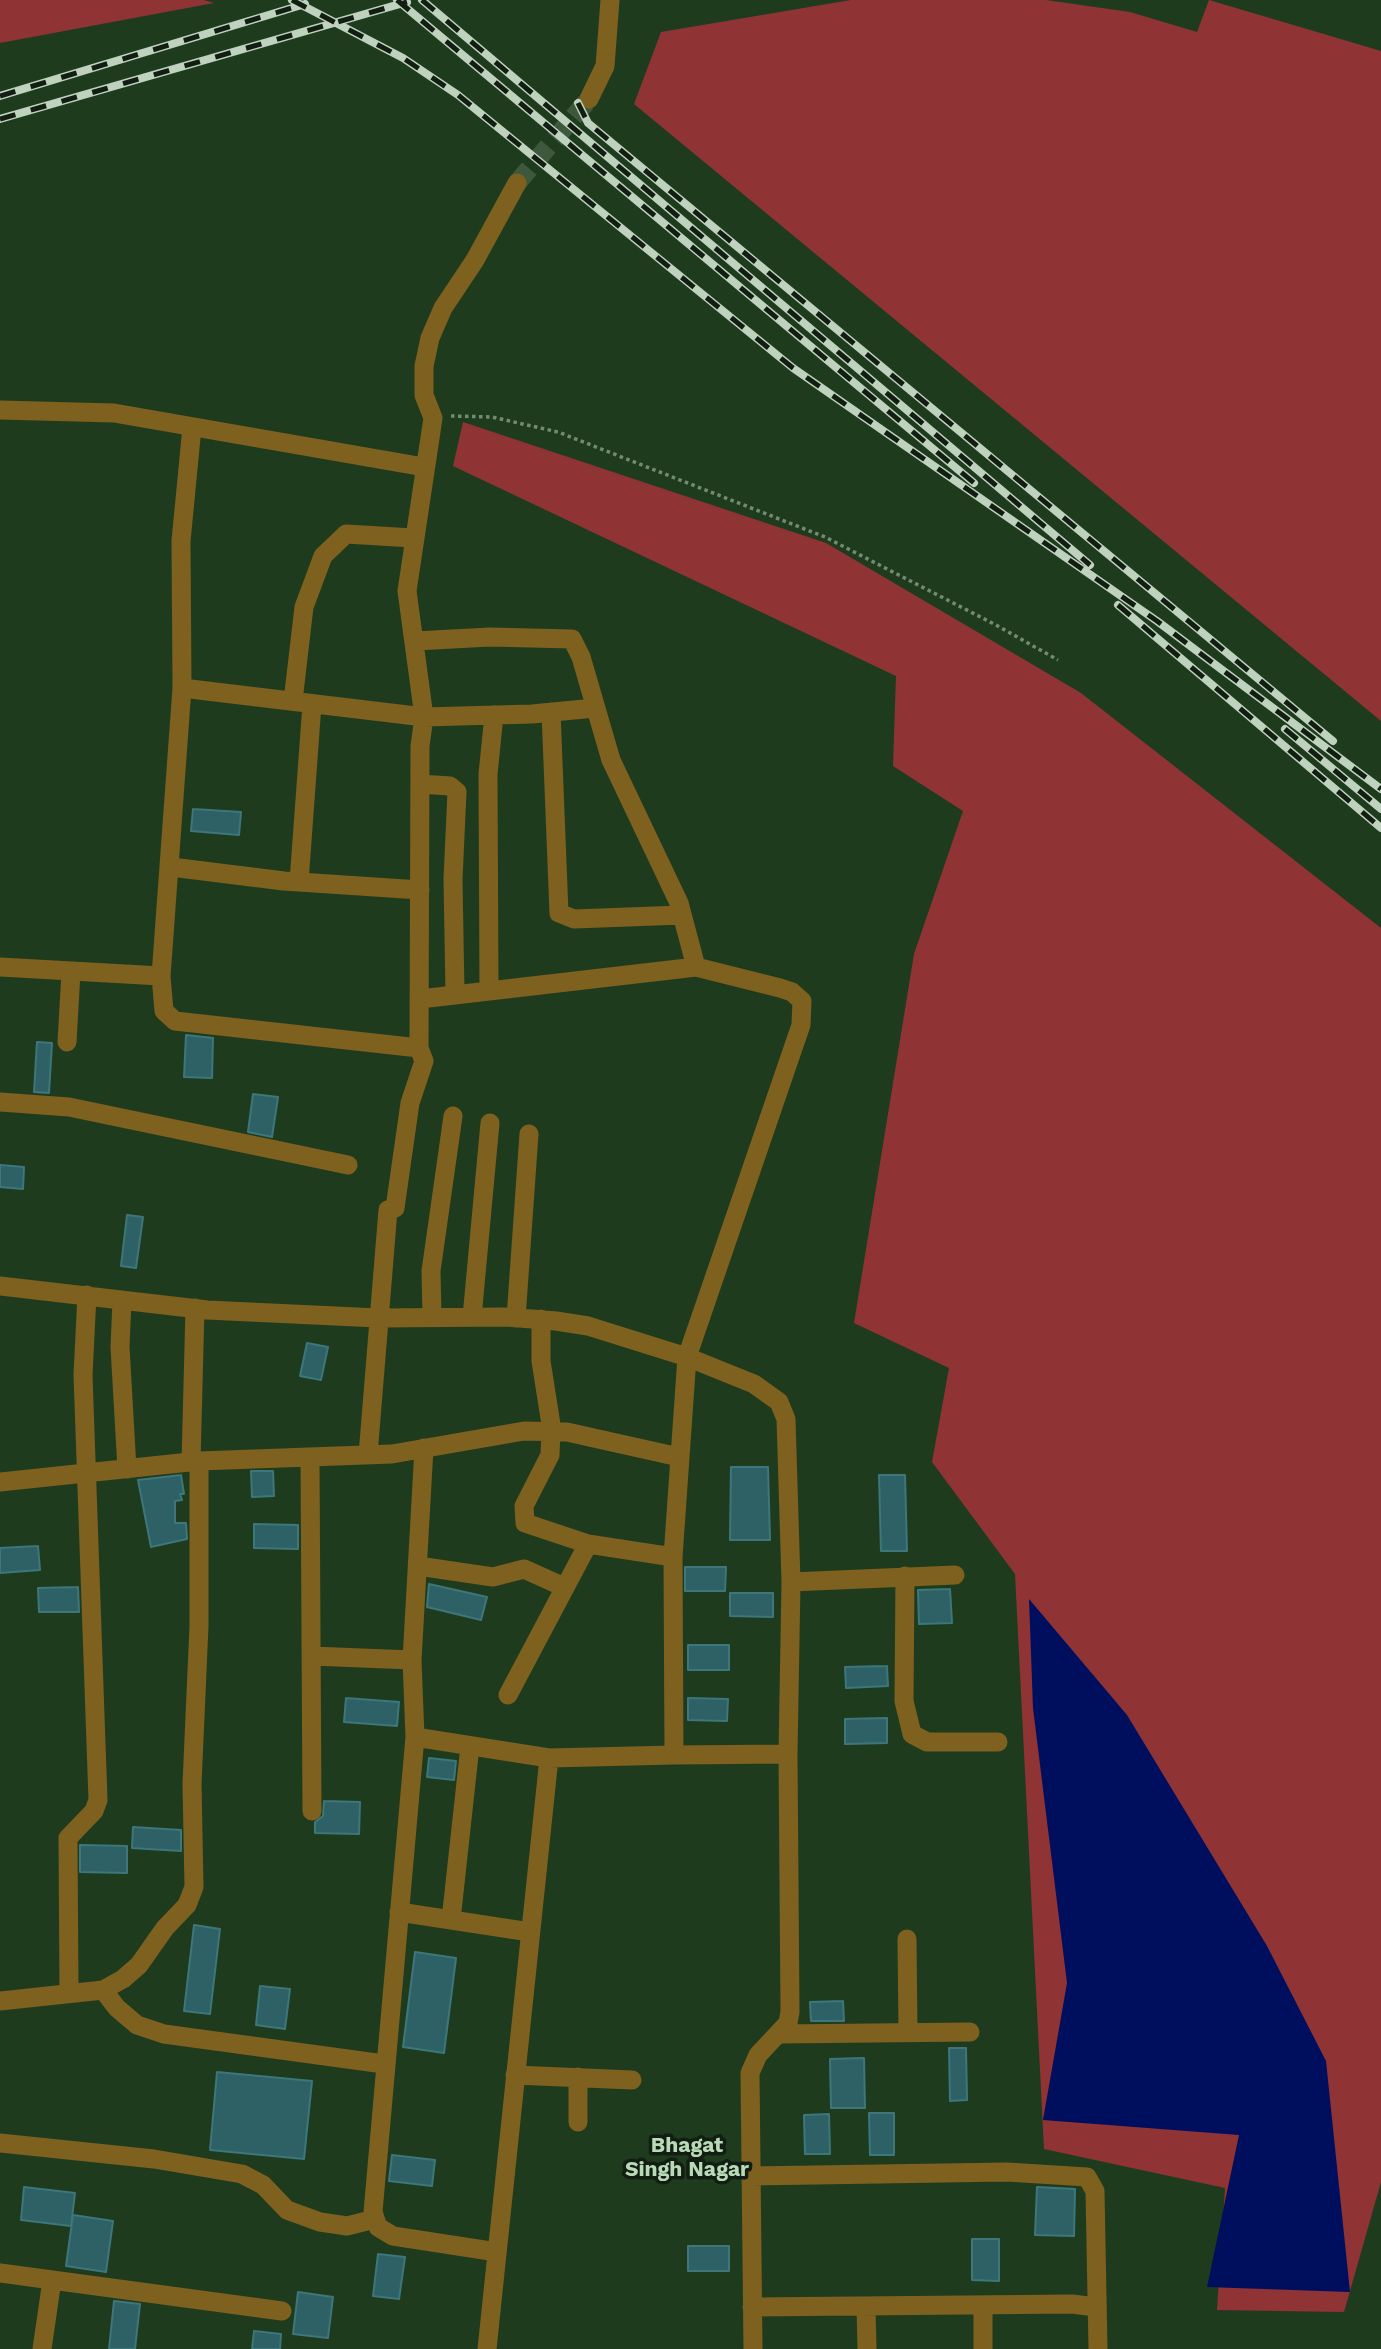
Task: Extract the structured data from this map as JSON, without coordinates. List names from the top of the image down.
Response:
{
  "districts": ["Bhagat Singh Nagar"]
}
